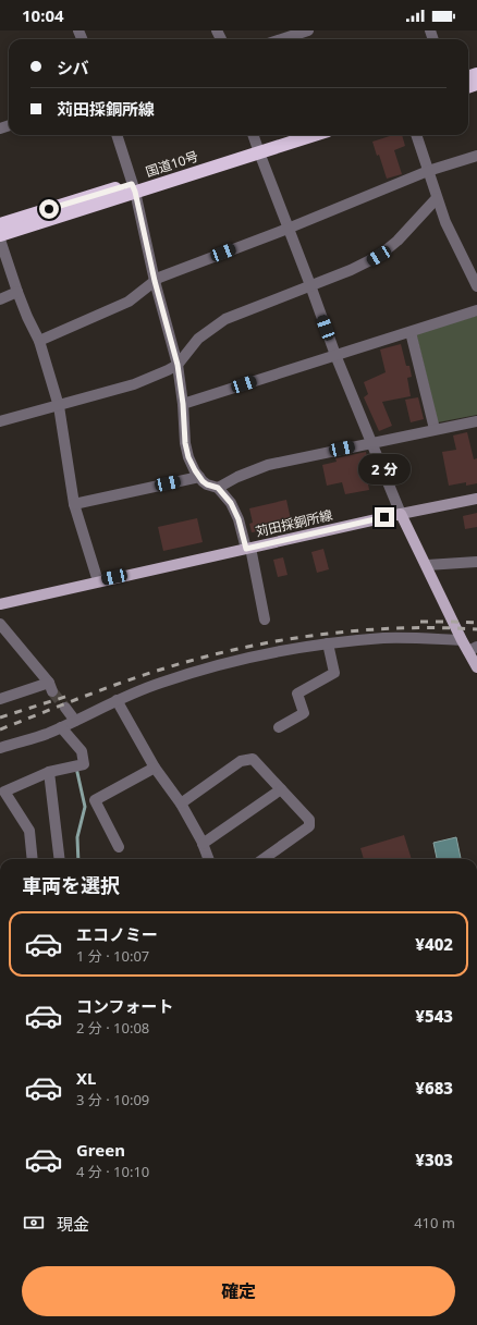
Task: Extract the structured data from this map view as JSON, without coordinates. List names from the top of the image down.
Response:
{
  "streets": {
    "highway": ["国道10号"],
    "main road": ["苅田採銅所線"]
  },
  "page": {
    "status": "10:04",
    "banner": ["シバ", "苅田採銅所線"],
    "bubble": "2 分",
    "heading": "車両を選択",
    "list": [
      {
        "name": "エコノミー",
        "note": "1 分 · 10:07",
        "value": "¥402"
      },
      {
        "name": "コンフォート",
        "note": "2 分 · 10:08",
        "value": "¥543"
      },
      {
        "name": "XL",
        "note": "3 分 · 10:09",
        "value": "¥683"
      },
      {
        "name": "Green",
        "note": "4 分 · 10:10",
        "value": "¥303"
      }
    ],
    "pay": ["現金", "410 m"],
    "buttons": "確定"
  }
}
